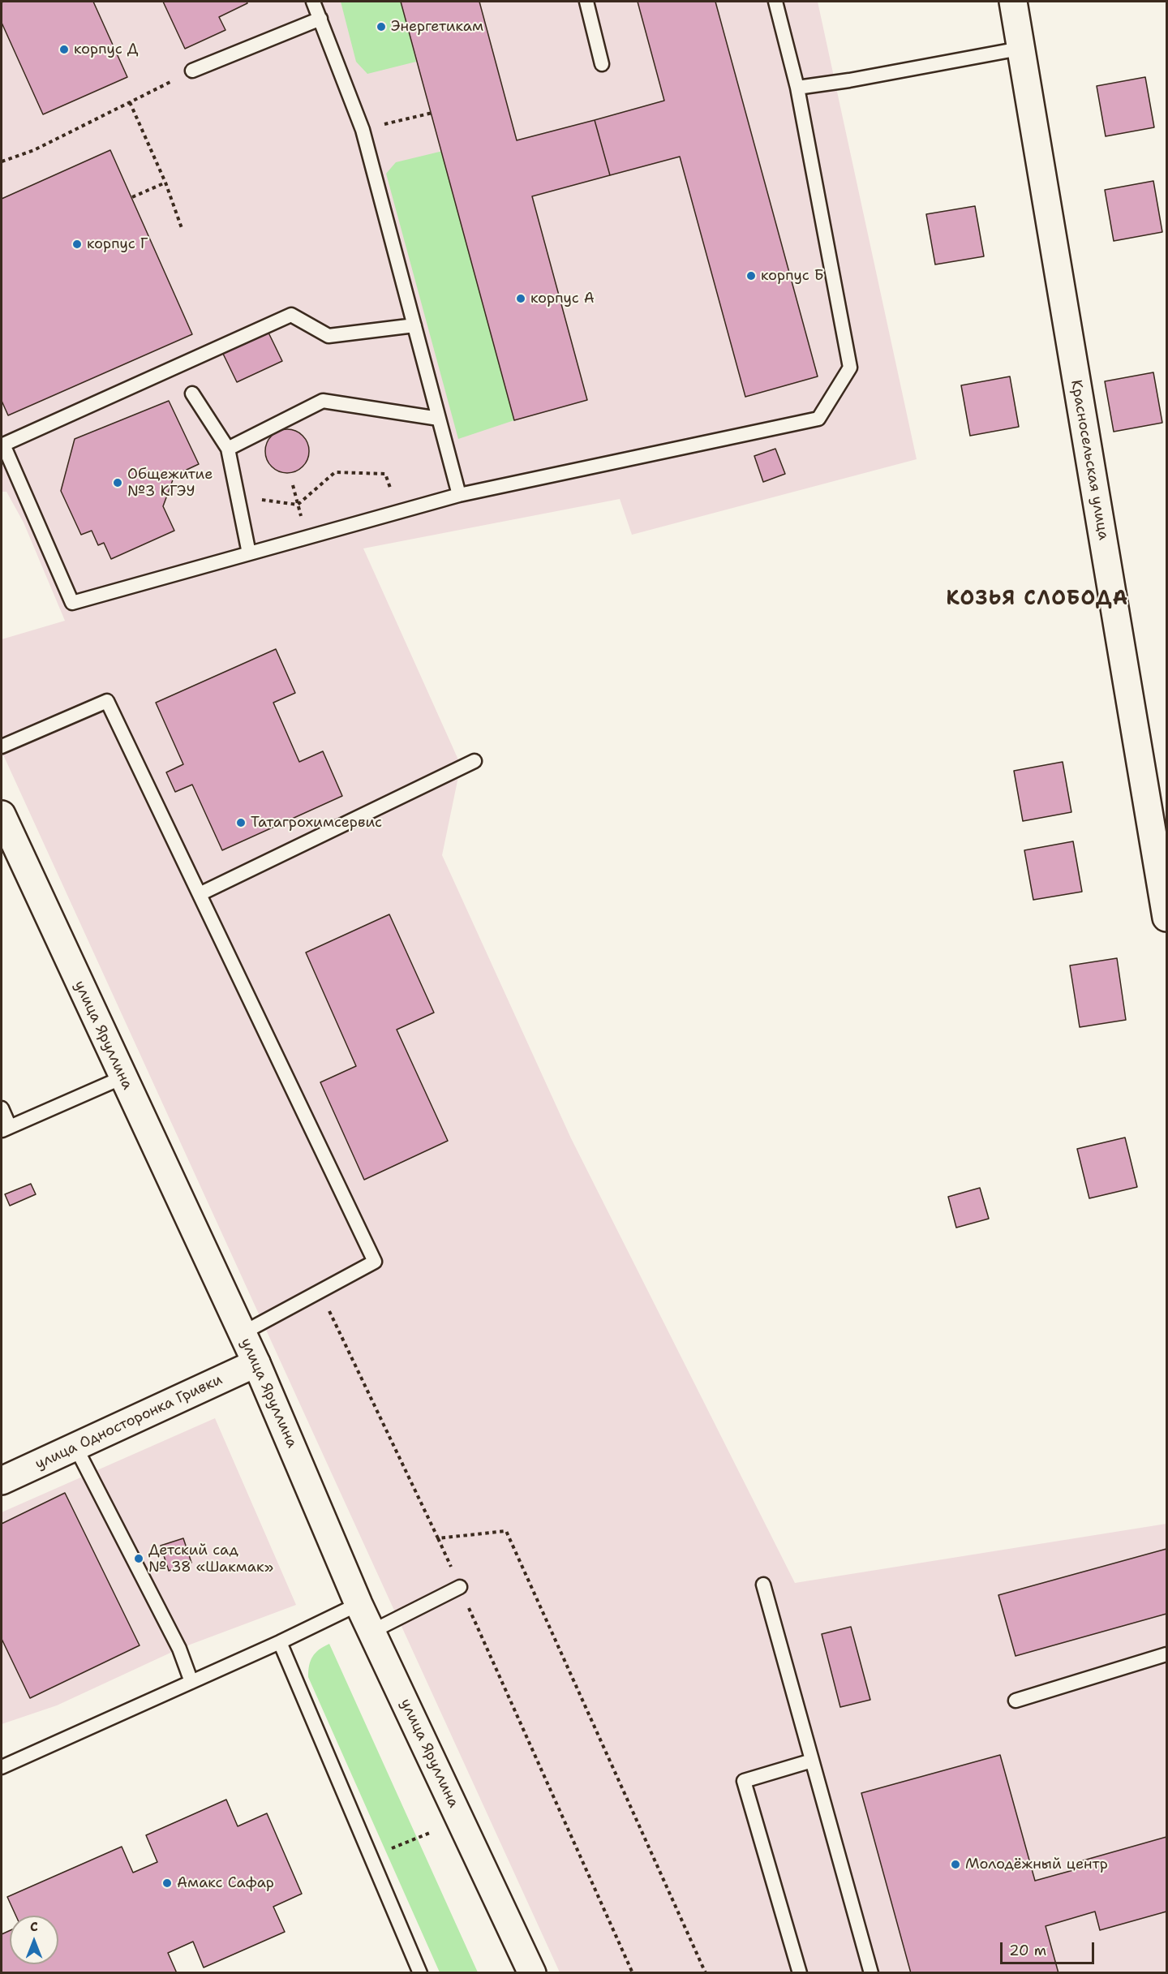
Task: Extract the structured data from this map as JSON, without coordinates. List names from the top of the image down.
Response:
{
  "streets": {
    "street": ["Красносельская улица", "улица Яруллина", "улица Односторонка Гривки"]
  },
  "crossings": [
    ["улица Яруллина", "улица Односторонка Гривки"]
  ],
  "districts": ["КОЗЬЯ СЛОБОДА"],
  "places": [
    "Энергетикам",
    "корпус Д",
    "корпус Г",
    "корпус Б",
    "корпус А",
    "Общежитие №3 КГЭУ",
    "Татагрохимсервис",
    "Детский сад № 38 «Шакмак»",
    "Молодёжный центр",
    "Амакс Сафар"
  ],
  "scale_bar": "20 m",
  "north": "top"
}
